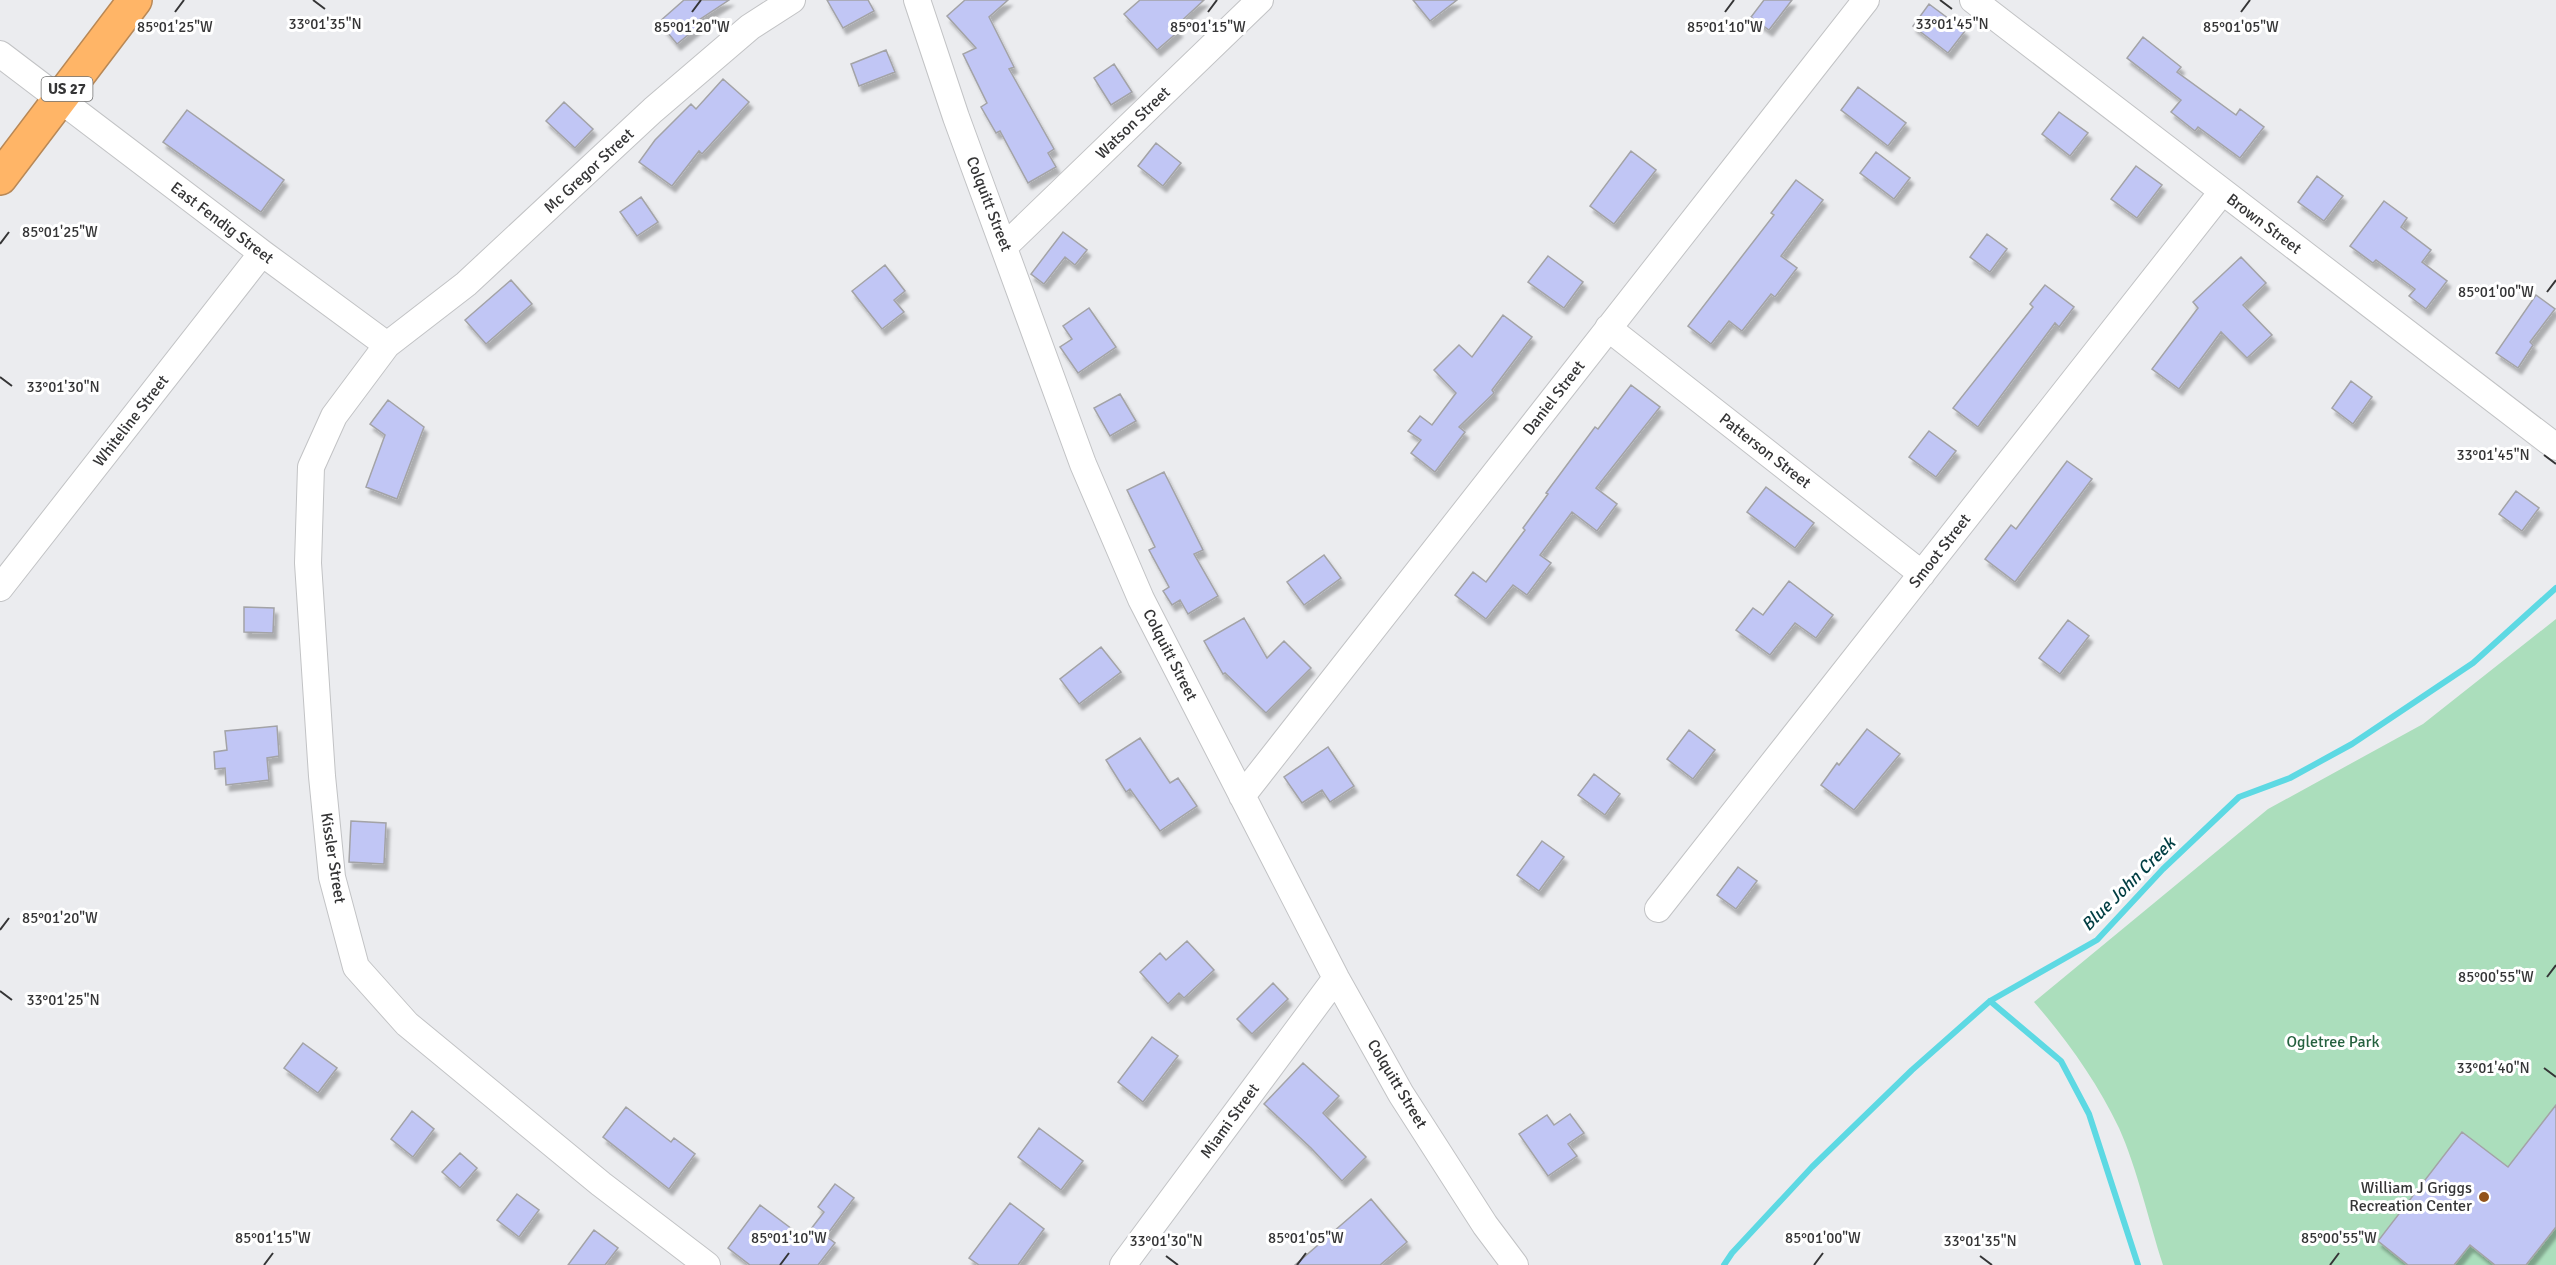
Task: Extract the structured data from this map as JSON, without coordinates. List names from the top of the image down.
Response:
{
  "streets": {
    "highway": ["US 27"],
    "street": [
      "Watson Street",
      "Mc Gregor Street",
      "Colquitt Street",
      "East Fendig Street",
      "Brown Street",
      "Daniel Street",
      "Whiteline Street",
      "Patterson Street",
      "Smoot Street",
      "Kissler Street",
      "Miami Street"
    ]
  },
  "crossings": [
    ["US 27", "East Fendig Street"],
    ["Watson Street", "Colquitt Street"],
    ["Mc Gregor Street", "East Fendig Street"],
    ["Mc Gregor Street", "Kissler Street"],
    ["Colquitt Street", "Daniel Street"],
    ["Colquitt Street", "Miami Street"],
    ["East Fendig Street", "Whiteline Street"],
    ["East Fendig Street", "Kissler Street"],
    ["Brown Street", "Smoot Street"],
    ["Daniel Street", "Patterson Street"],
    ["Patterson Street", "Smoot Street"]
  ],
  "water": ["Blue John Creek"],
  "parks": ["Ogletree Park"],
  "places": ["William J Griggs Recreation Center"],
  "coordinates": [
    "33°01'45\"N",
    "33°01'35\"N",
    "85°01'25\"W",
    "85°01'20\"W",
    "85°01'15\"W",
    "85°01'10\"W",
    "85°01'05\"W",
    "85°01'00\"W",
    "33°01'30\"N",
    "85°00'55\"W",
    "33°01'25\"N",
    "33°01'40\"N"
  ]
}
